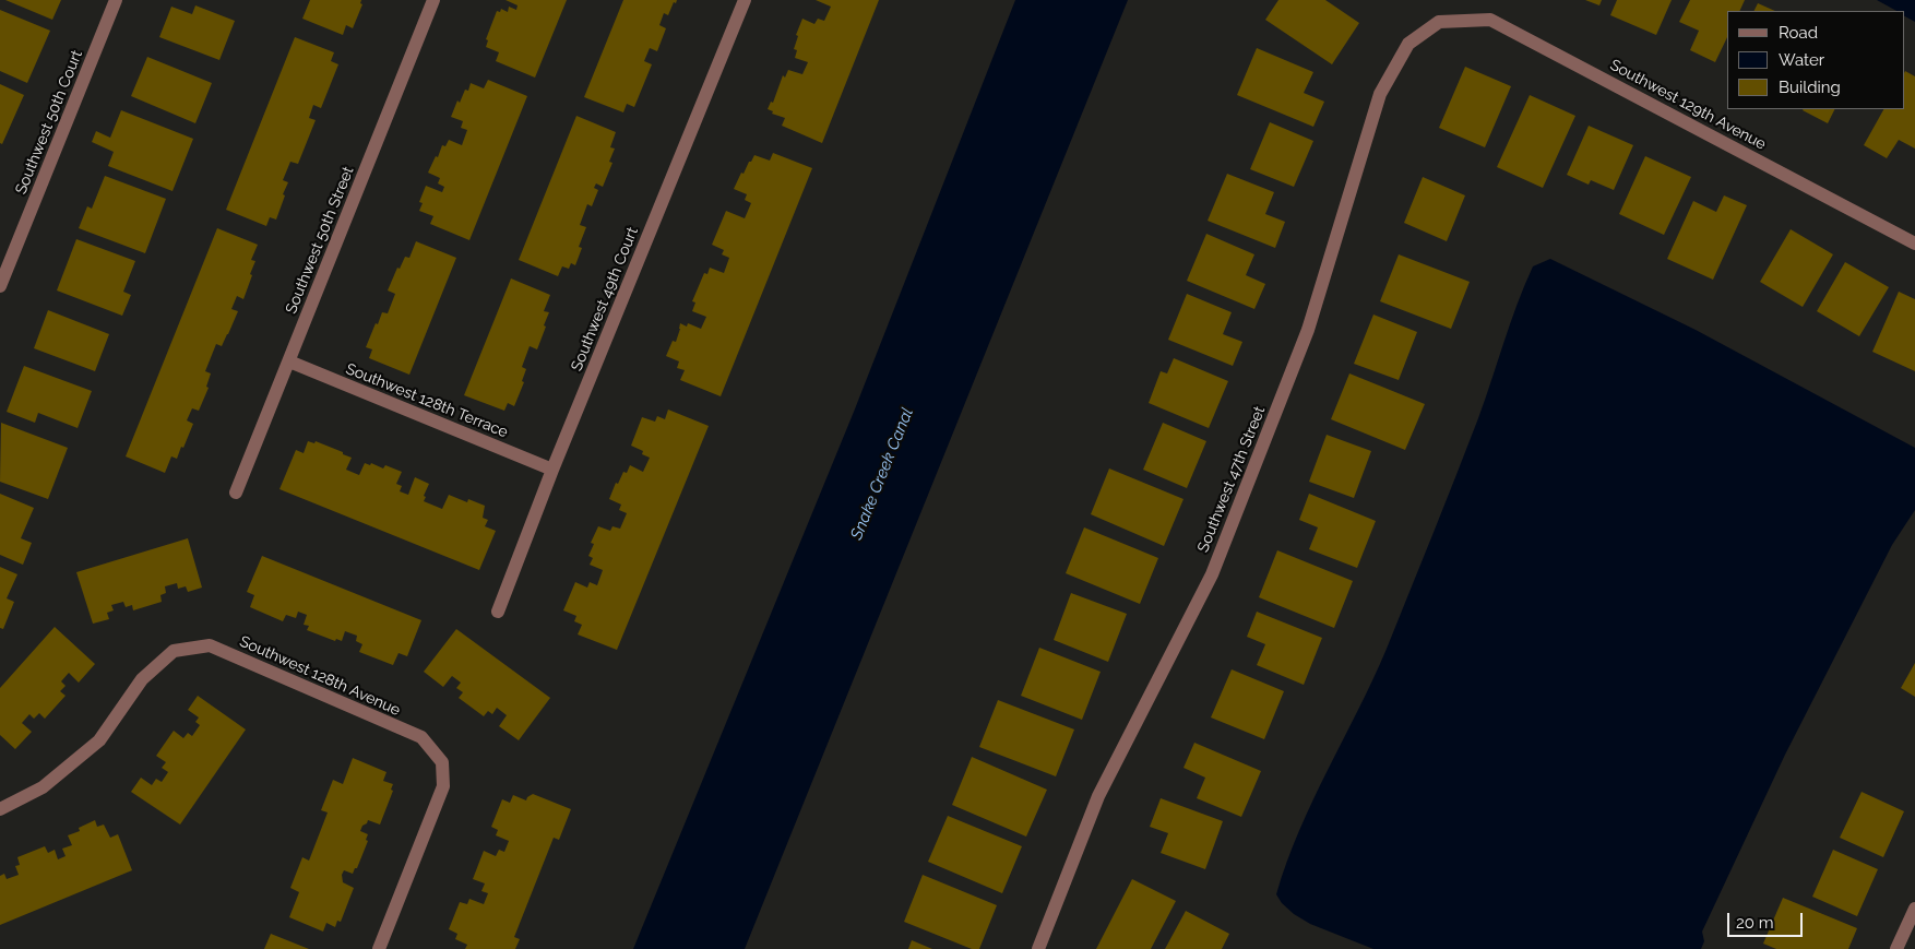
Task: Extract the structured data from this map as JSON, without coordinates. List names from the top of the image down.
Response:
{
  "streets": {
    "street": [
      "Southwest 129th Avenue",
      "Southwest 50th Court",
      "Southwest 50th Street",
      "Southwest 49th Court",
      "Southwest 128th Terrace",
      "Southwest 47th Street",
      "Southwest 128th Avenue"
    ]
  },
  "crossings": [
    ["Southwest 129th Avenue", "Southwest 47th Street"],
    ["Southwest 50th Street", "Southwest 128th Terrace"],
    ["Southwest 49th Court", "Southwest 128th Terrace"]
  ],
  "water": ["Snake Creek Canal"],
  "legend": ["Road", "Water", "Building"],
  "scale_bar": "20 m"
}
